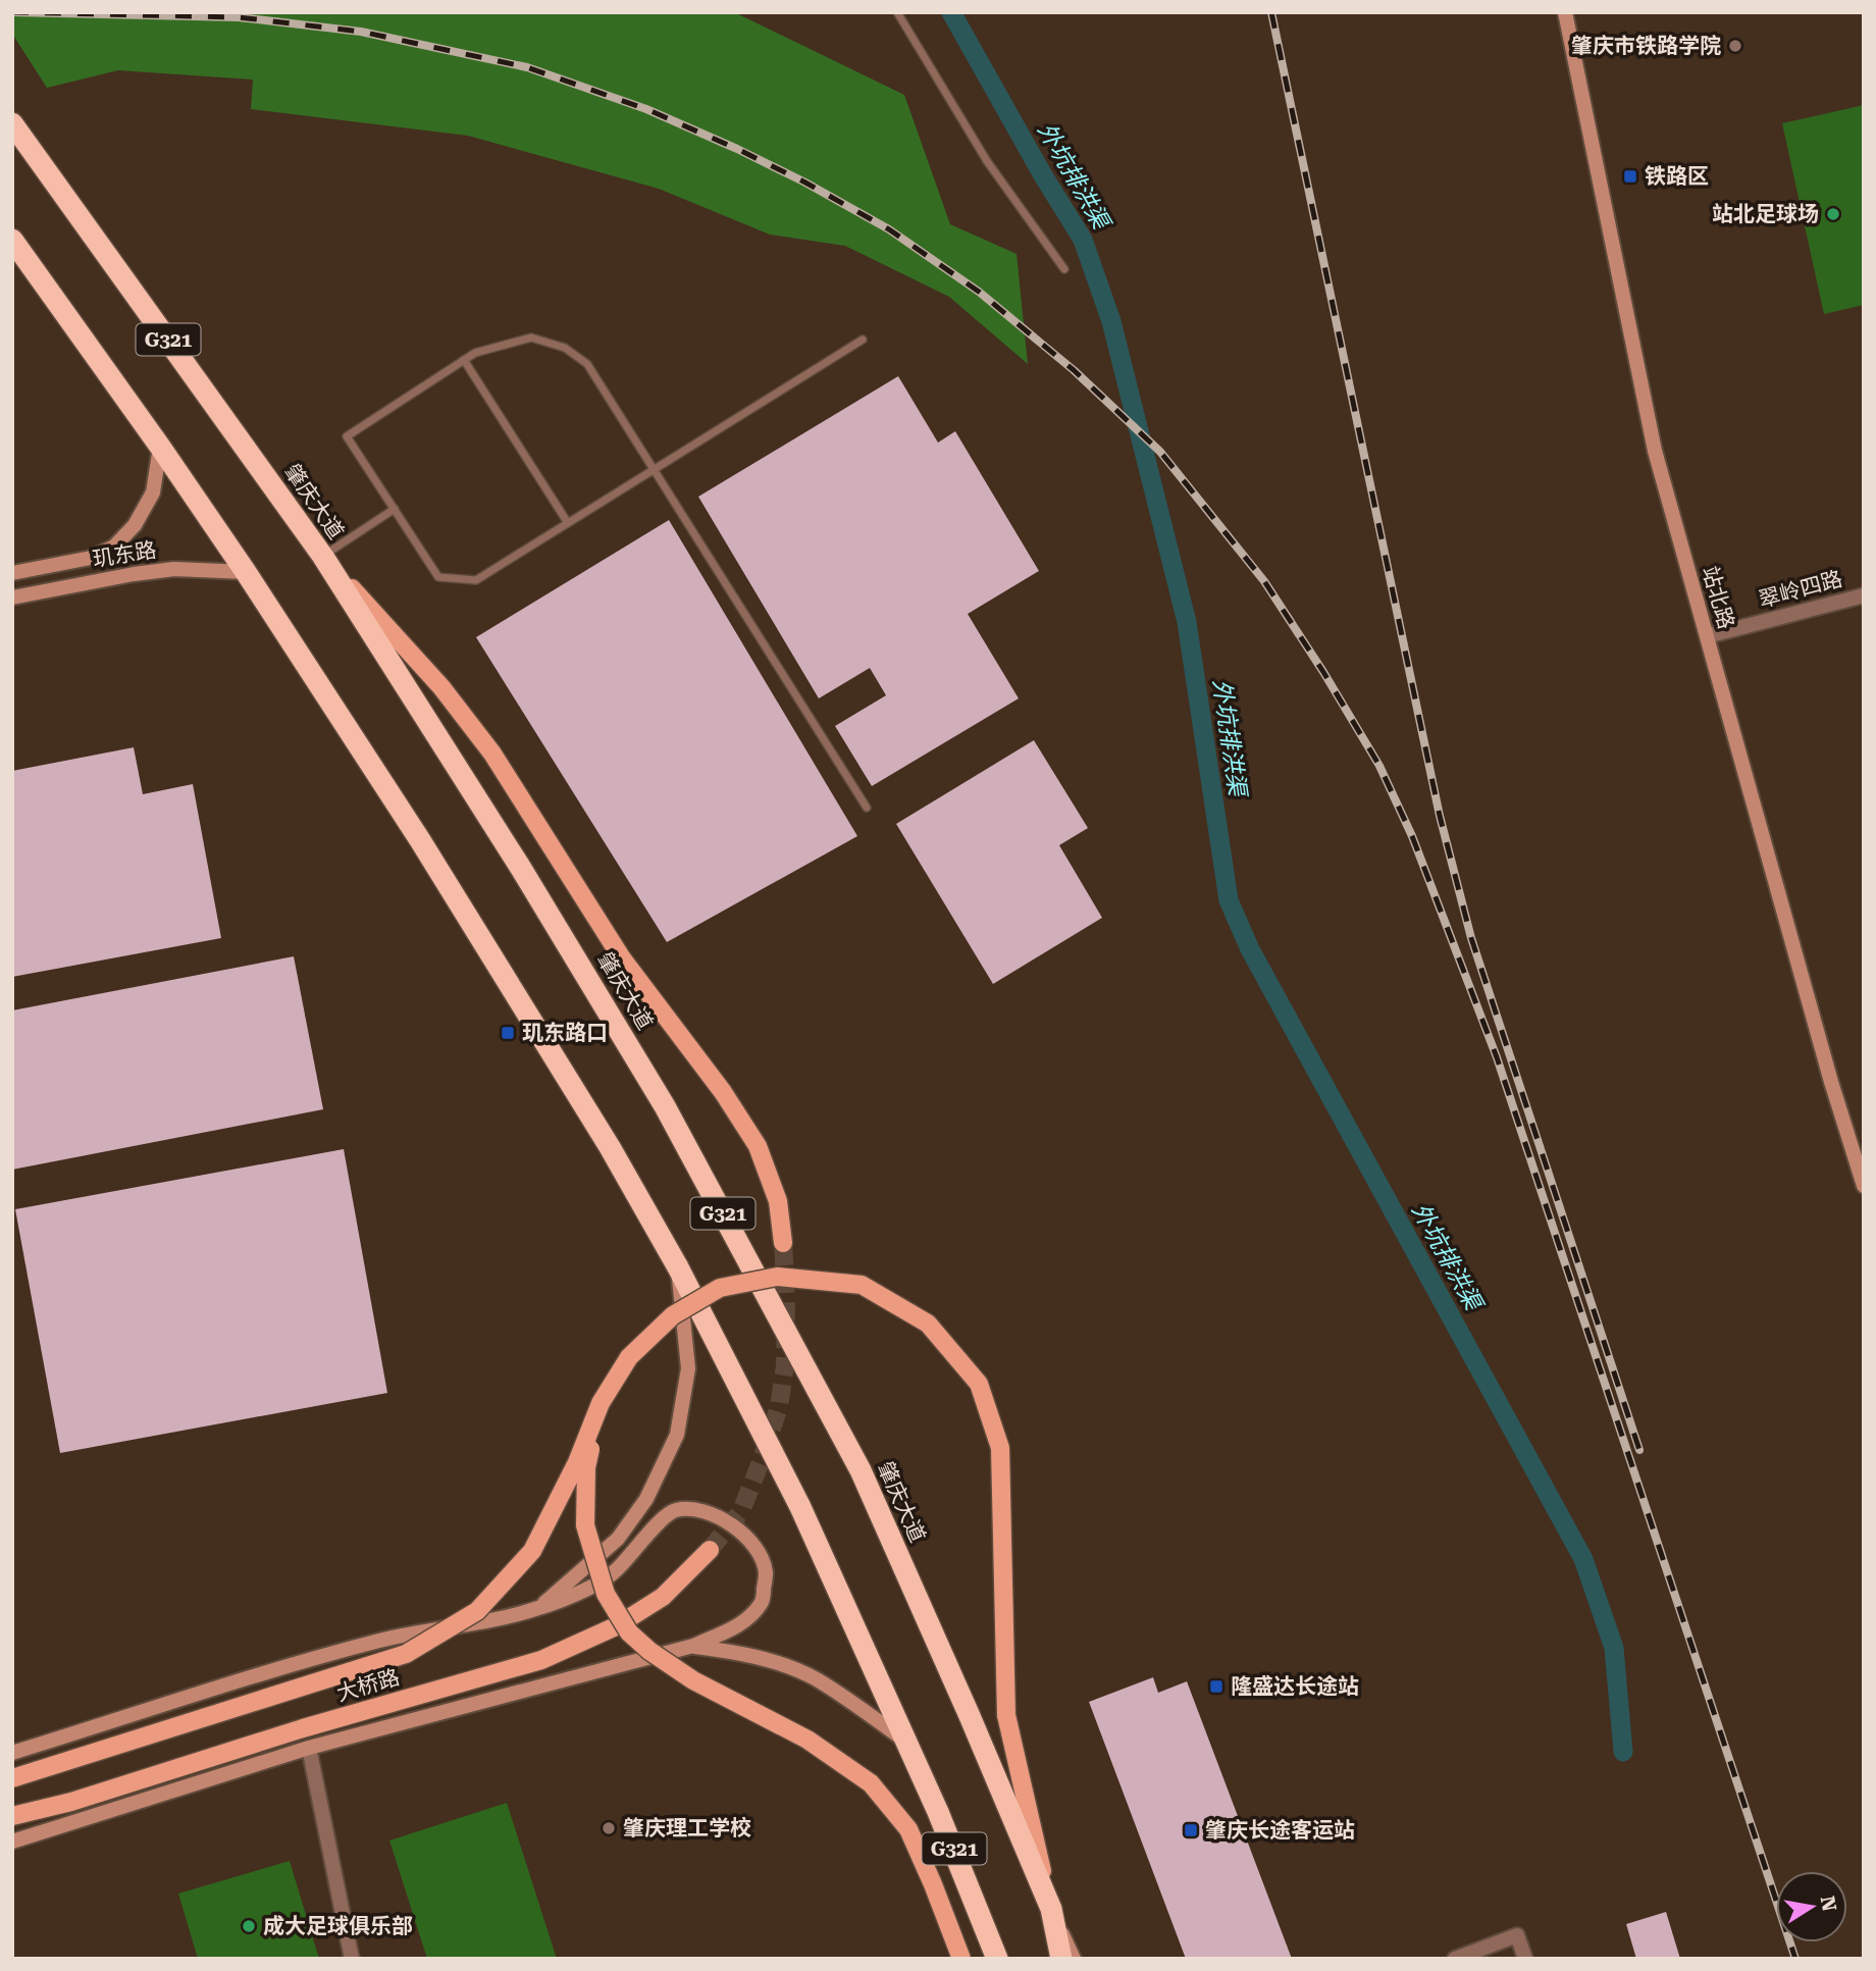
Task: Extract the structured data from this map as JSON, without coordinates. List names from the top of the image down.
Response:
{
  "streets": {
    "highway": ["G321", "肇庆大道"],
    "main road": ["大桥路"],
    "street": ["玑东路", "翠岭四路", "站北路"]
  },
  "crossings": [
    ["G321", "玑东路"],
    ["翠岭四路", "站北路"]
  ],
  "water": ["外坑排洪渠"],
  "places": {
    "other": [
      "肇庆市铁路学院",
      "站北足球场",
      "肇庆理工学校",
      "成大足球俱乐部"
    ],
    "transit": [
      "铁路区",
      "玑东路口",
      "隆盛达长途站",
      "肇庆长途客运站"
    ]
  },
  "north": "right"
}
